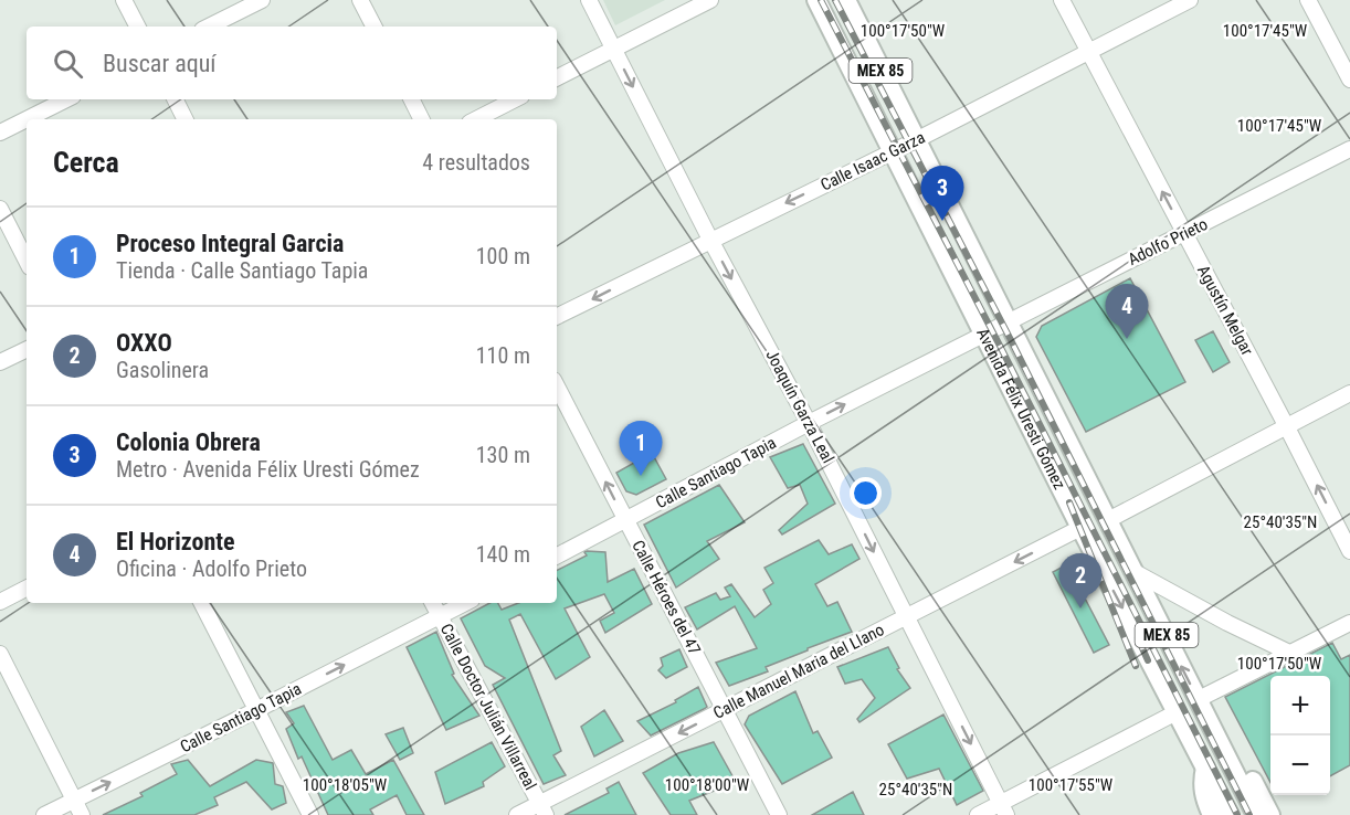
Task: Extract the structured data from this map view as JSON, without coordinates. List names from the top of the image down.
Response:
{
  "streets": {
    "main road": ["MEX 85", "Avenida Félix Uresti Gómez"],
    "street": [
      "Calle Isaac Garza",
      "Adolfo Prieto",
      "Agustín Melgar",
      "Joaquín Garza Leal",
      "Calle Santiago Tapia",
      "Calle Héroes del 47",
      "Calle Manuel Maria del Llano",
      "Calle Doctor Julián Villarreal"
    ]
  },
  "crossings": [
    ["Calle Isaac Garza", "Agustín Melgar"],
    ["Calle Isaac Garza", "Joaquín Garza Leal"],
    ["Calle Isaac Garza", "Avenida Félix Uresti Gómez"],
    ["Adolfo Prieto", "Agustín Melgar"],
    ["Adolfo Prieto", "Avenida Félix Uresti Gómez"],
    ["Adolfo Prieto", "Calle Santiago Tapia"],
    ["Joaquín Garza Leal", "Calle Santiago Tapia"],
    ["Joaquín Garza Leal", "Calle Manuel Maria del Llano"],
    ["Avenida Félix Uresti Gómez", "Calle Santiago Tapia"],
    ["Avenida Félix Uresti Gómez", "Calle Manuel Maria del Llano"],
    ["Calle Santiago Tapia", "Calle Héroes del 47"],
    ["Calle Santiago Tapia", "Calle Doctor Julián Villarreal"],
    ["Calle Héroes del 47", "Calle Manuel Maria del Llano"],
    ["Calle Manuel Maria del Llano", "Calle Doctor Julián Villarreal"]
  ],
  "one_way": [
    "Calle Isaac Garza",
    "Agustín Melgar",
    "Joaquín Garza Leal",
    "Calle Santiago Tapia",
    "Calle Manuel Maria del Llano"
  ],
  "page": {
    "search": "Buscar aquí",
    "heading": ["Cerca", "4 resultados"],
    "pins": [
      "3",
      "4",
      "1",
      "2"
    ],
    "list": [
      {
        "mark": "1",
        "name": "Proceso Integral Garcia",
        "note": "Tienda · Calle Santiago Tapia",
        "value": "100 m"
      },
      {
        "mark": "2",
        "name": "OXXO",
        "note": "Gasolinera",
        "value": "110 m"
      },
      {
        "mark": "3",
        "name": "Colonia Obrera",
        "note": "Metro · Avenida Félix Uresti Gómez",
        "value": "130 m"
      },
      {
        "mark": "4",
        "name": "El Horizonte",
        "note": "Oficina · Adolfo Prieto",
        "value": "140 m"
      }
    ],
    "map_buttons": ["+", "−"]
  },
  "coordinates": [
    "100°17'50\"W",
    "100°17'45\"W",
    "25°40'35\"N",
    "100°18'05\"W",
    "100°18'00\"W",
    "100°17'55\"W"
  ]
}
